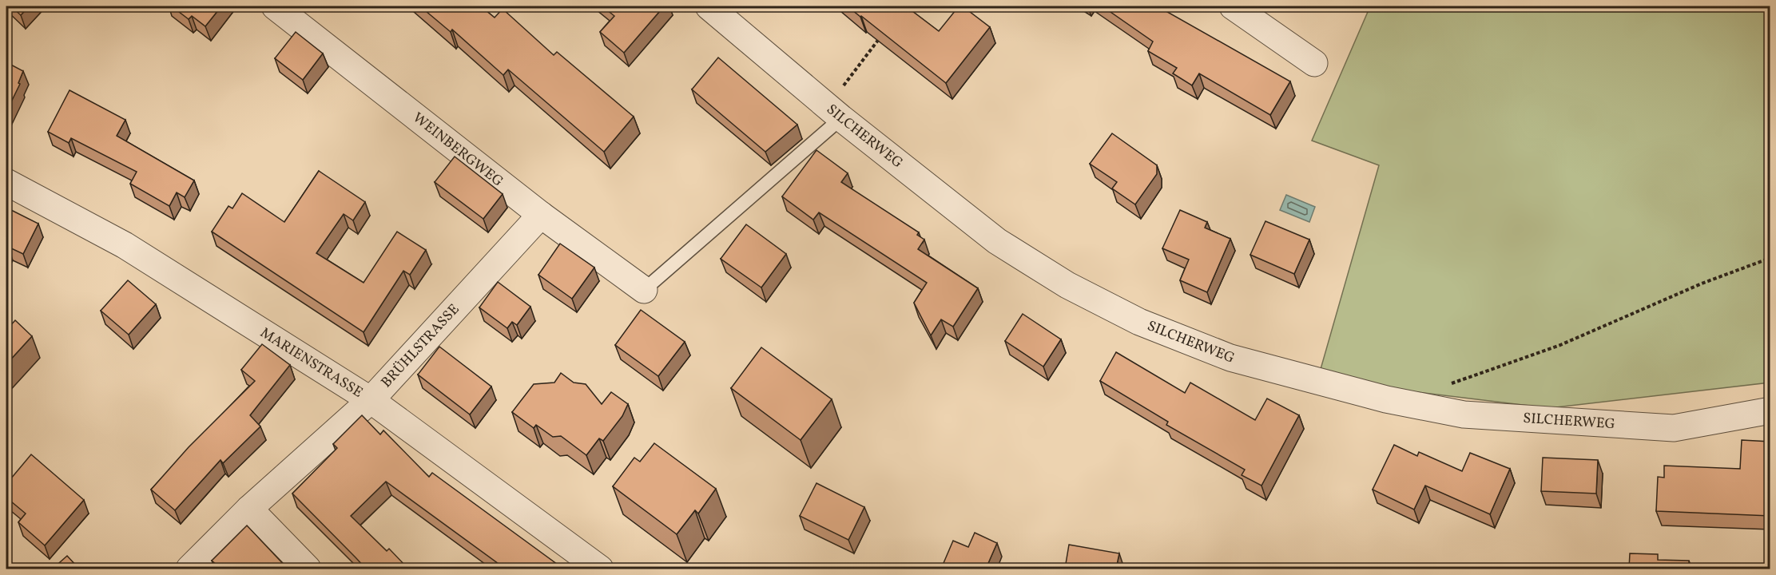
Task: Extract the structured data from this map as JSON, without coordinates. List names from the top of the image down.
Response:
{
  "streets": {
    "street": [
      "SILCHERWEG",
      "WEINBERGWEG",
      "BRÜHLSTRASSE",
      "MARIENSTRASSE"
    ]
  },
  "crossings": [
    ["WEINBERGWEG", "BRÜHLSTRASSE"],
    ["BRÜHLSTRASSE", "MARIENSTRASSE"]
  ]
}
